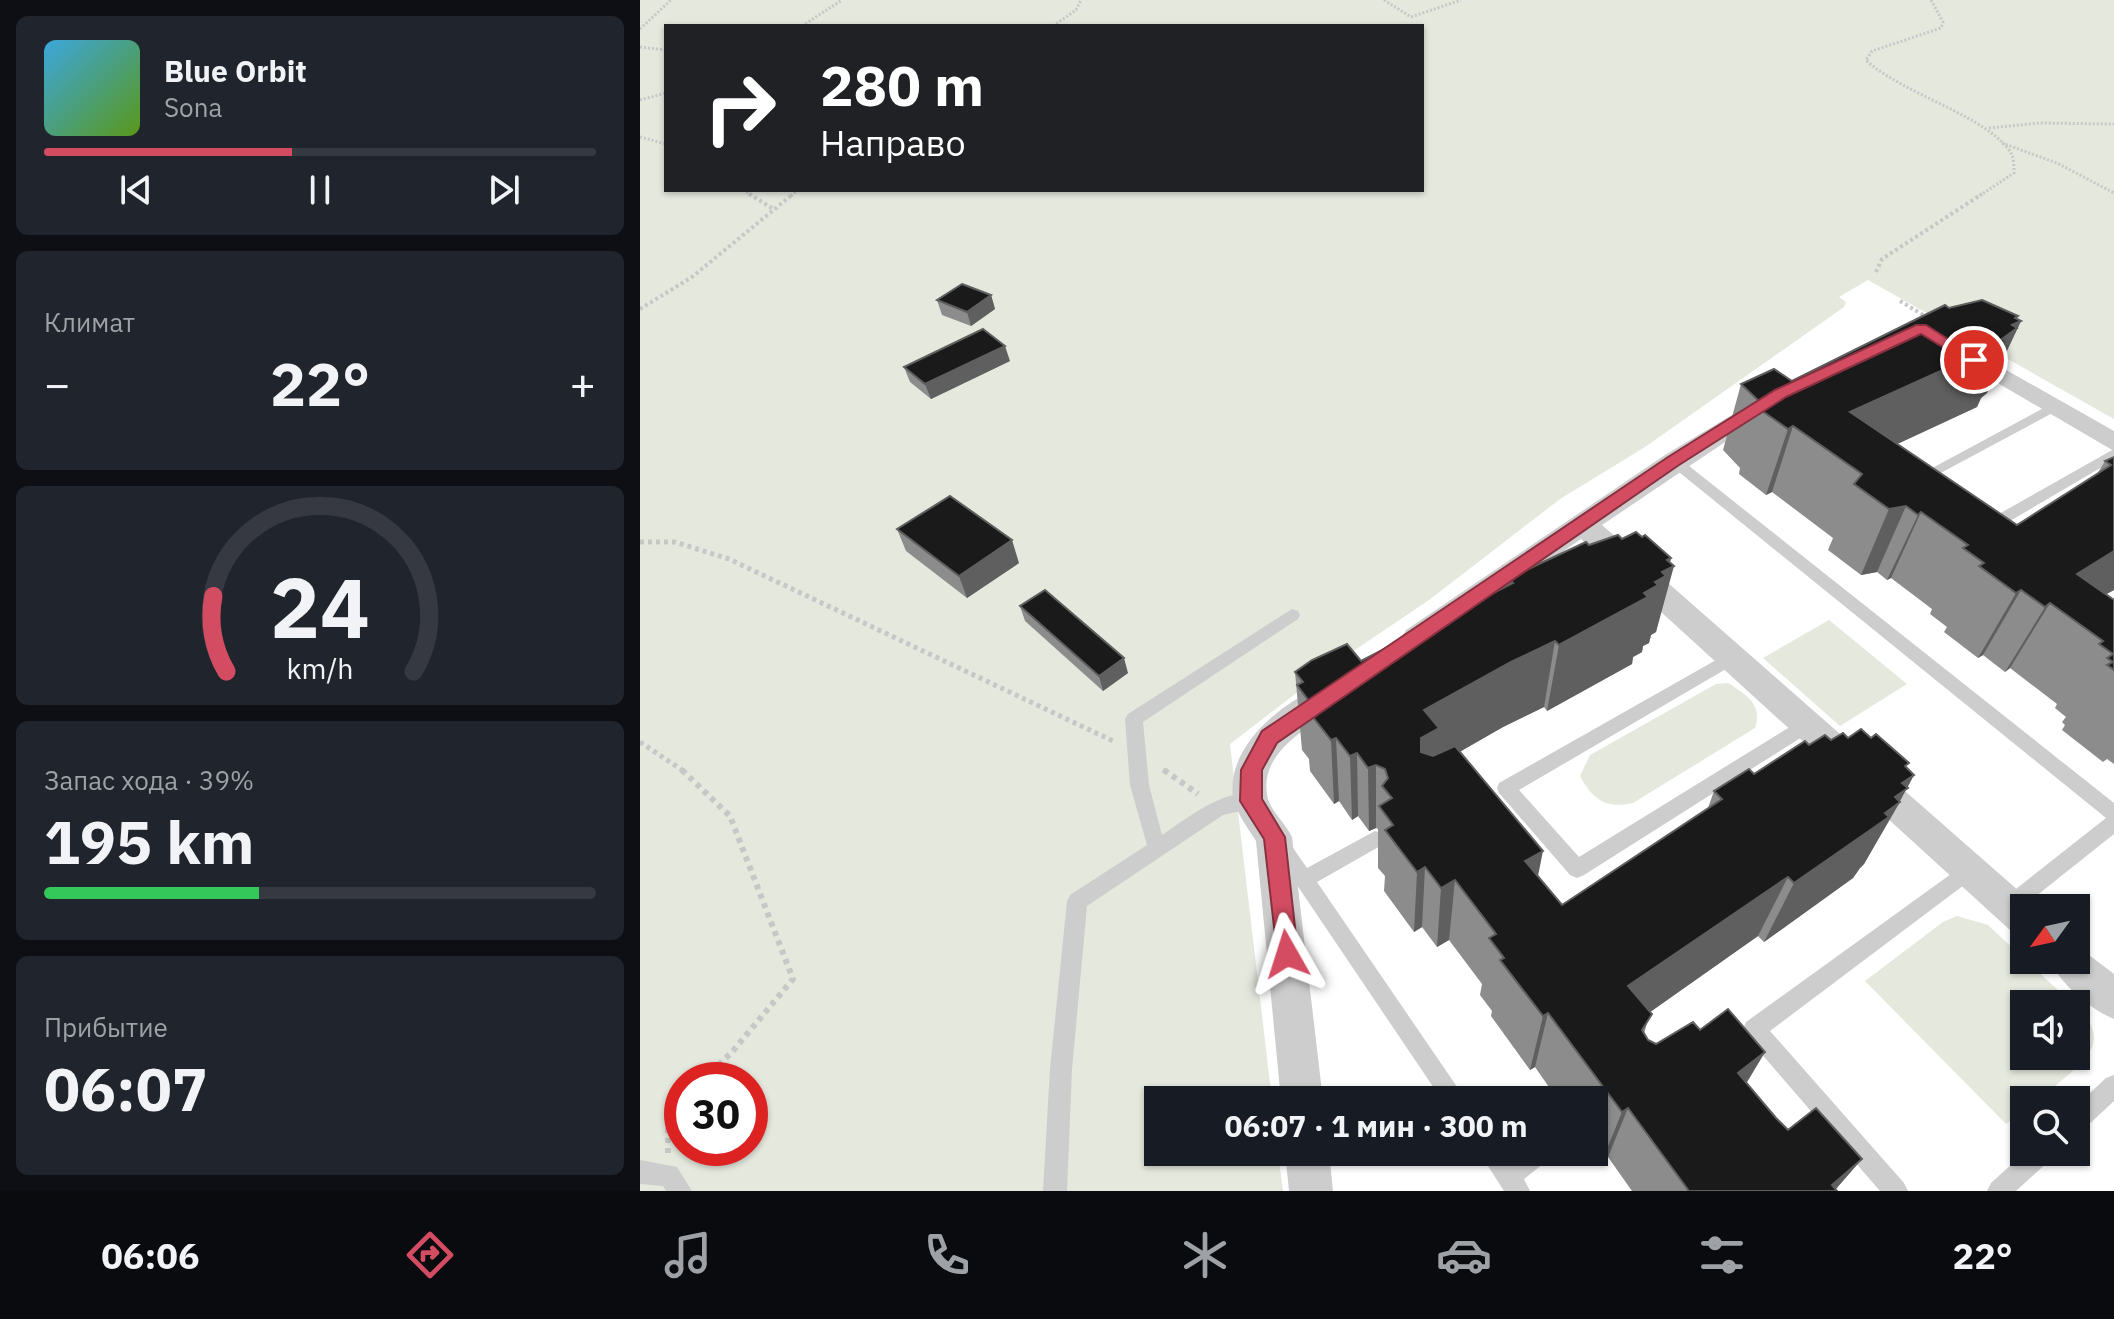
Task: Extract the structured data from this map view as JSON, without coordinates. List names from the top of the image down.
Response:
{
  "north": "bottom left",
  "page": {
    "turn": ["280 m", "Направо"],
    "song": ["Blue Orbit", "Sona"],
    "tile": [
      "Климат",
      ["Запас хода · 39%", "195 km"],
      ["Прибытие", "06:07"]
    ],
    "heat": ["−", "22°", "+"],
    "limit": "30",
    "trip": "06:07 · 1 мин · 300 m",
    "tabs": ["06:06", "22°"],
    "gauge": ["24", "km/h"]
  }
}
